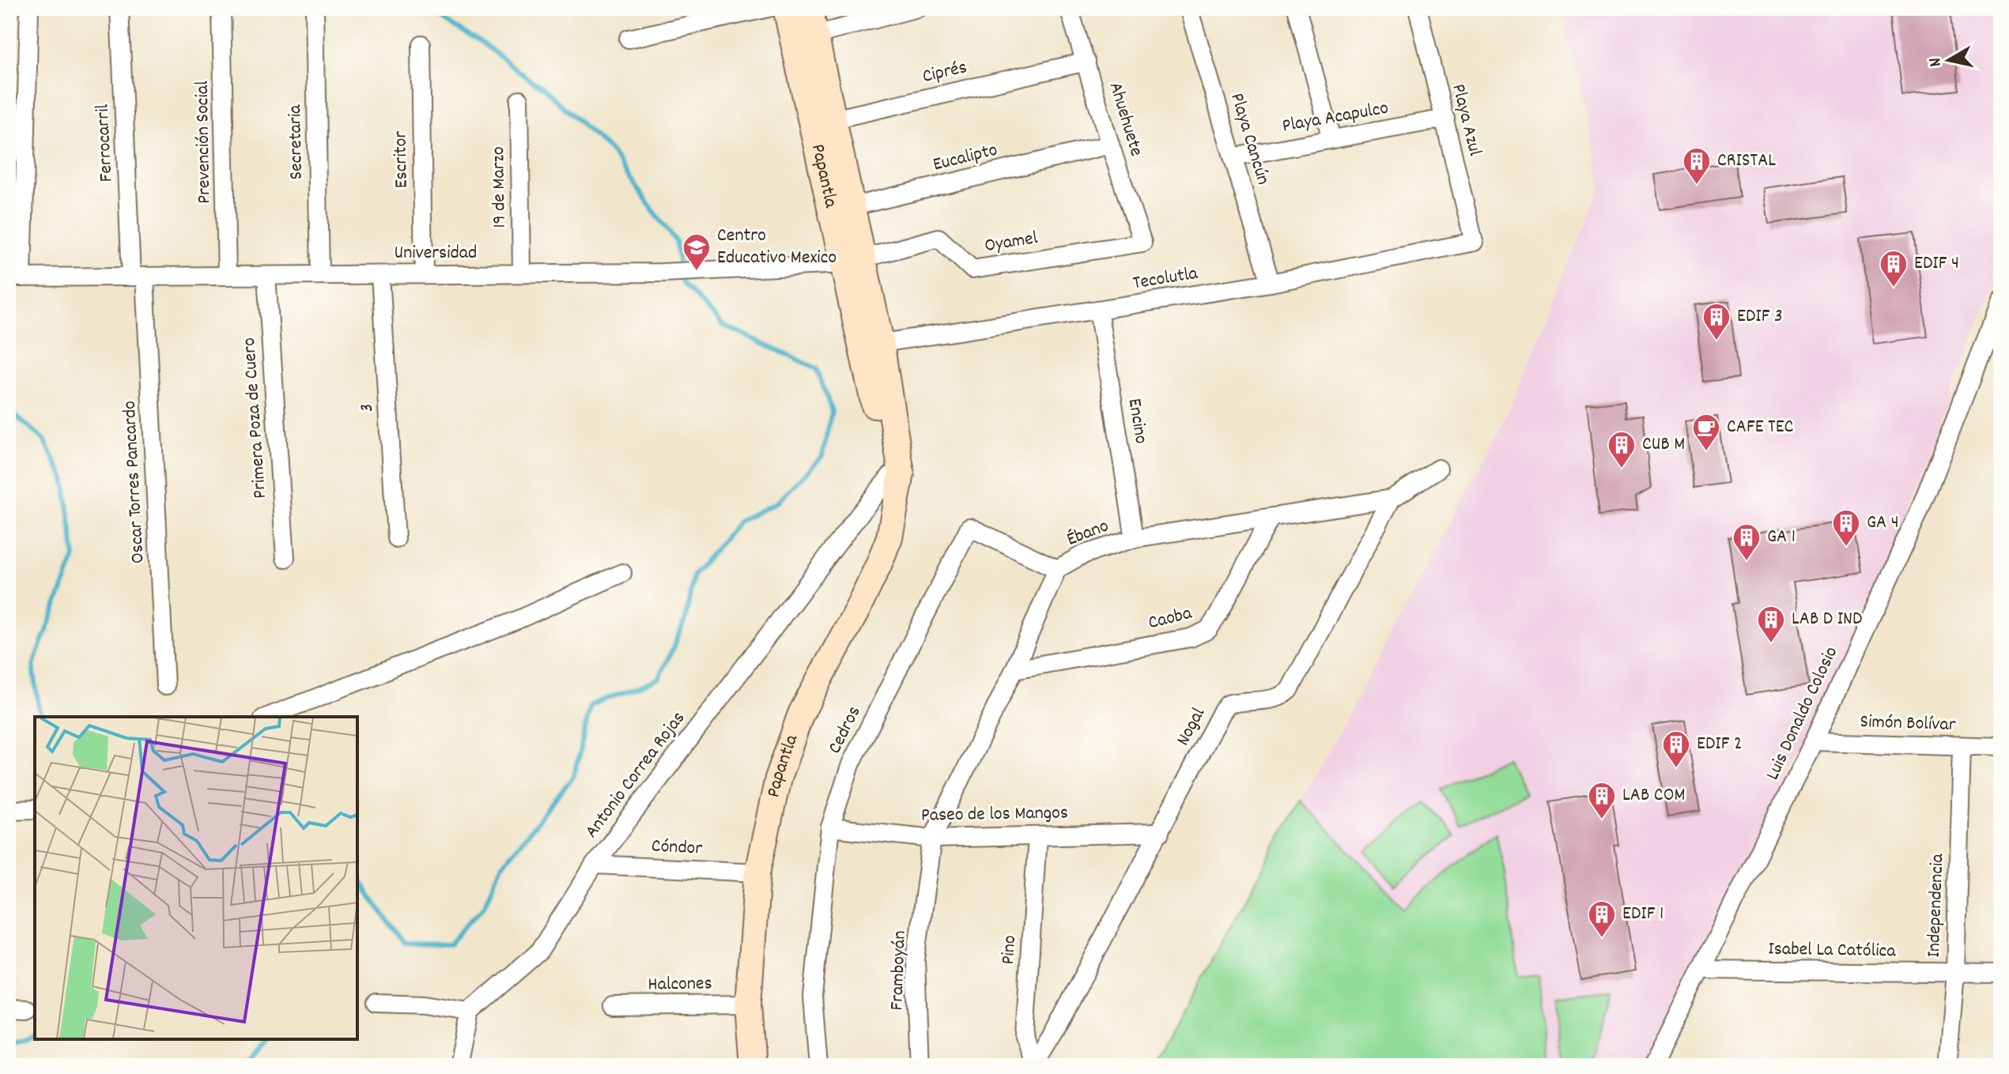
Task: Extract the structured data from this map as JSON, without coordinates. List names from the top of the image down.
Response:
{
  "streets": {
    "street": [
      "Ciprés",
      "Playa Acapulco",
      "Ahuehuete",
      "Playa Azul",
      "Playa Cancún",
      "Prevención Social",
      "Secretaria",
      "Ferrocarril",
      "Eucalipto",
      "Escritor",
      "Papantla",
      "19 de Marzo",
      "Oyamel",
      "Universidad",
      "Tecolutla",
      "3",
      "Primera Poza de Cuero",
      "Encino",
      "Oscar Torres Pancardo",
      "Ébano",
      "Caoba",
      "Luis Donaldo Colosio",
      "Simón Bolívar",
      "Nogal",
      "Cedros",
      "Antonio Correa Rojas",
      "Paseo de los Mangos",
      "Cóndor",
      "Independencia",
      "Pino",
      "Isabel La Católica",
      "Framboyán",
      "Halcones"
    ]
  },
  "crossings": [
    ["Ciprés", "Ahuehuete"],
    ["Ciprés", "Papantla"],
    ["Playa Acapulco", "Playa Azul"],
    ["Playa Acapulco", "Playa Cancún"],
    ["Ahuehuete", "Eucalipto"],
    ["Ahuehuete", "Oyamel"],
    ["Playa Azul", "Tecolutla"],
    ["Playa Cancún", "Tecolutla"],
    ["Prevención Social", "Universidad"],
    ["Secretaria", "Universidad"],
    ["Ferrocarril", "Universidad"],
    ["Ferrocarril", "Oscar Torres Pancardo"],
    ["Eucalipto", "Papantla"],
    ["Escritor", "Universidad"],
    ["Papantla", "Oyamel"],
    ["Papantla", "Universidad"],
    ["Papantla", "Tecolutla"],
    ["Papantla", "Antonio Correa Rojas"],
    ["Papantla", "Cóndor"],
    ["Papantla", "Halcones"],
    ["19 de Marzo", "Universidad"],
    ["Oyamel", "Universidad"],
    ["Universidad", "3"],
    ["Universidad", "Primera Poza de Cuero"],
    ["Universidad", "Oscar Torres Pancardo"],
    ["Tecolutla", "Encino"],
    ["Encino", "Ébano"],
    ["Ébano", "Caoba"],
    ["Ébano", "Nogal"],
    ["Ébano", "Cedros"],
    ["Ébano", "Paseo de los Mangos"],
    ["Ébano", "Framboyán"],
    ["Luis Donaldo Colosio", "Simón Bolívar"],
    ["Luis Donaldo Colosio", "Isabel La Católica"],
    ["Simón Bolívar", "Independencia"],
    ["Nogal", "Paseo de los Mangos"],
    ["Nogal", "Pino"],
    ["Cedros", "Paseo de los Mangos"],
    ["Antonio Correa Rojas", "Cóndor"],
    ["Paseo de los Mangos", "Pino"],
    ["Paseo de los Mangos", "Framboyán"],
    ["Independencia", "Isabel La Católica"]
  ],
  "places": {
    "building": [
      "CRISTAL",
      "EDIF 4",
      "EDIF 3",
      "CUB M",
      "GA 4",
      "GA 1",
      "LAB D IND",
      "EDIF 2",
      "LAB COM",
      "EDIF 1"
    ],
    "school or university": ["Centro Educativo Mexico"],
    "cafe": ["CAFE TEC"]
  },
  "north": "left"
}
